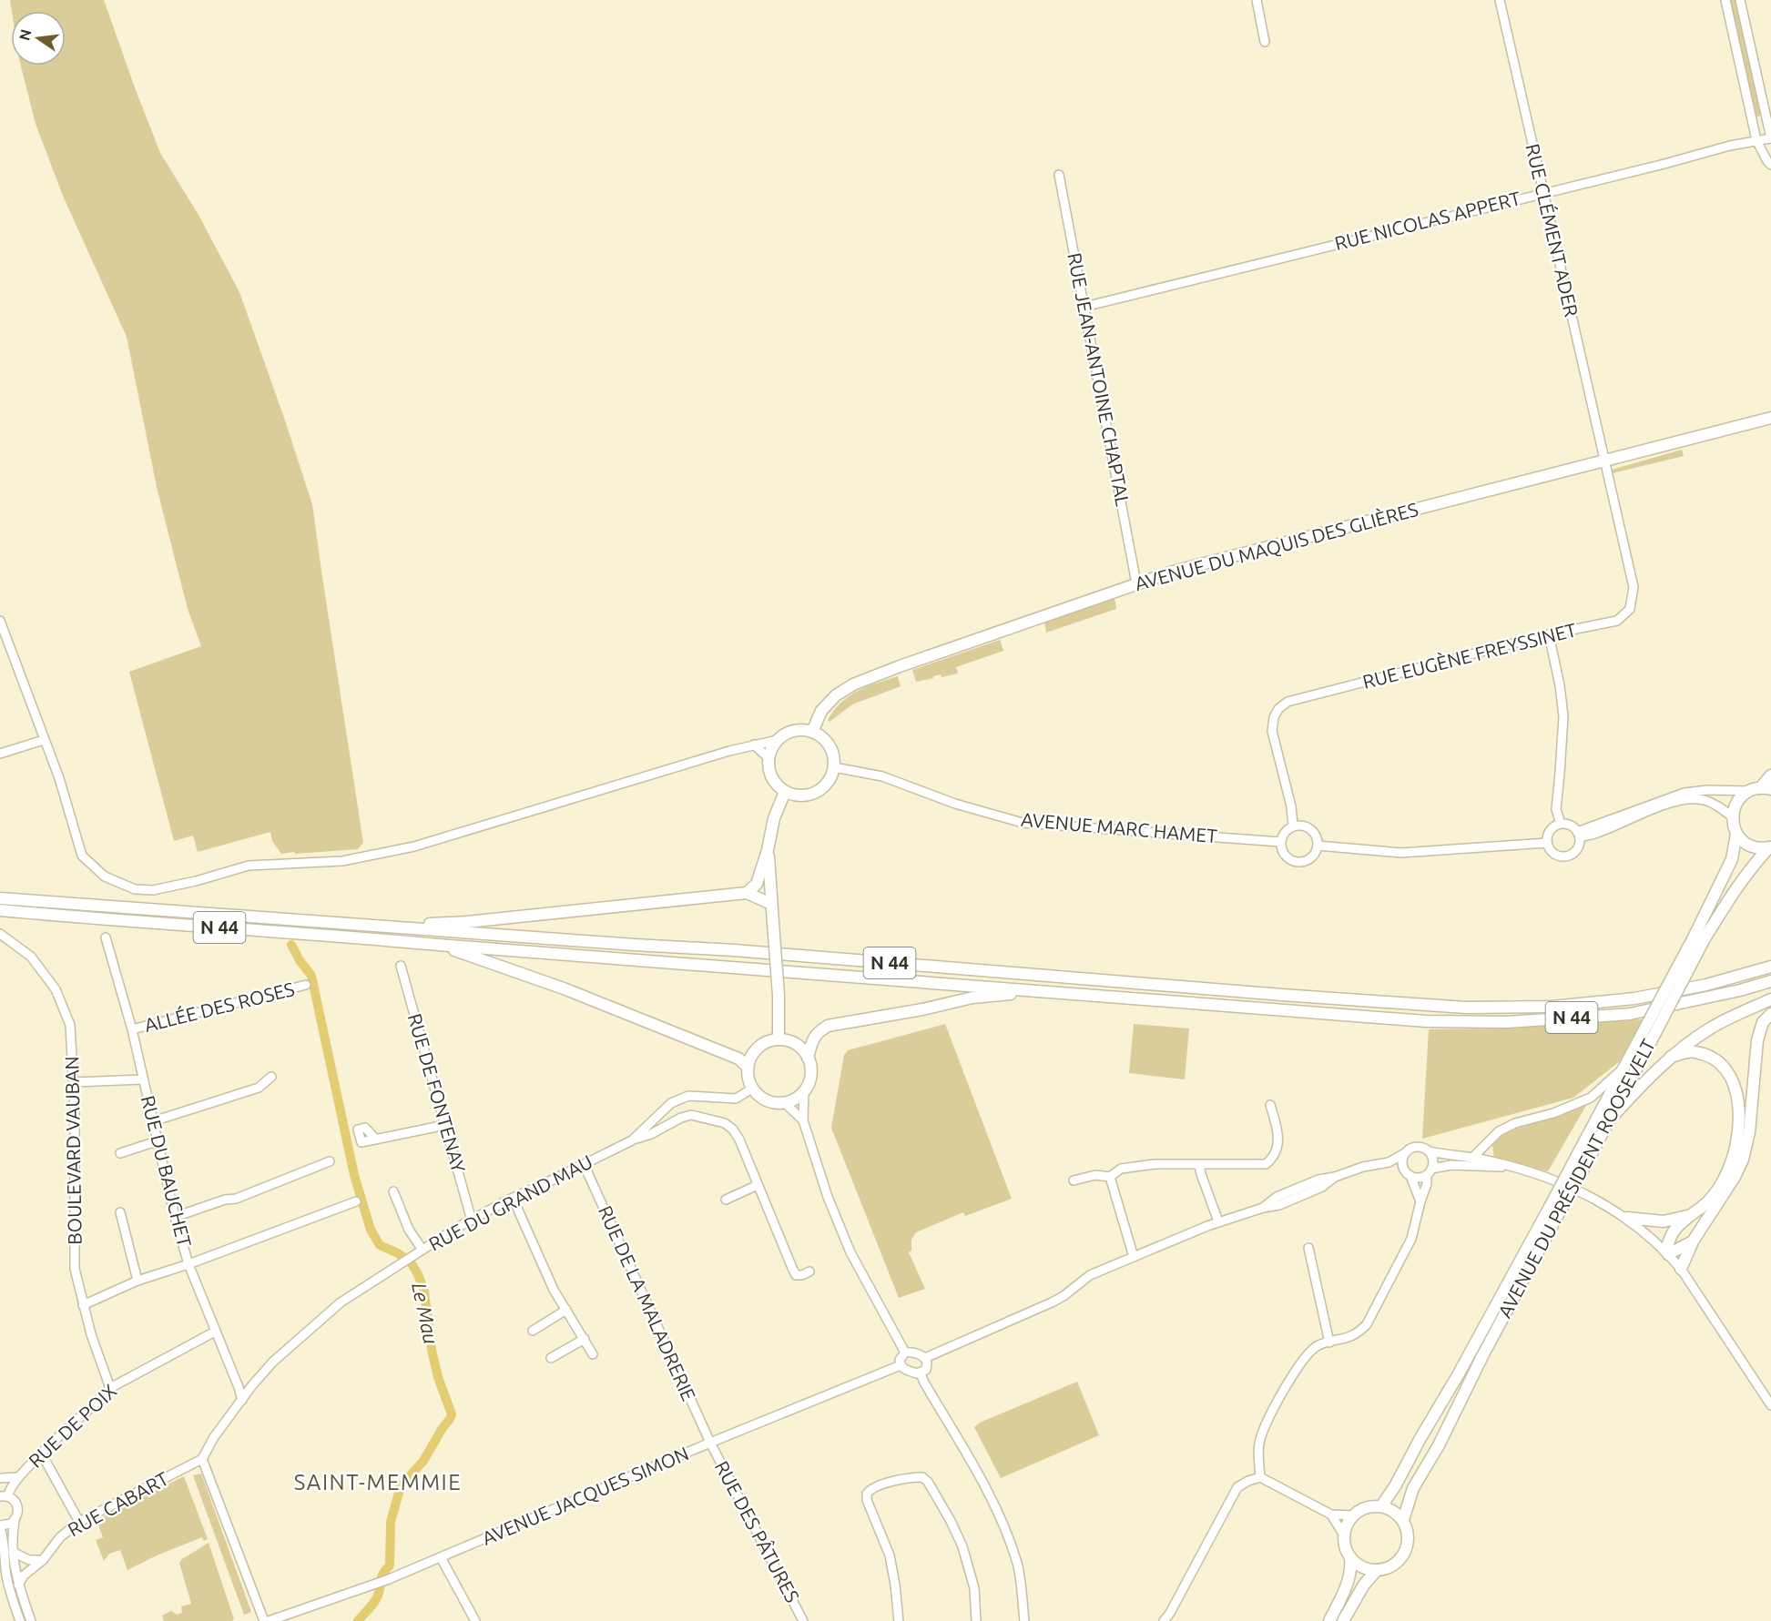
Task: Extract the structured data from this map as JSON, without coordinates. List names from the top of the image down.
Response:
{
  "streets": {
    "main road": ["AVENUE DU MAQUIS DES GLIÈRES", "N 44", "AVENUE DU PRÉSIDENT ROOSEVELT"],
    "street": [
      "RUE NICOLAS APPERT",
      "RUE CLÉMENT ADER",
      "RUE JEAN-ANTOINE CHAPTAL",
      "RUE EUGÈNE FREYSSINET",
      "AVENUE MARC HAMET",
      "ALLÉE DES ROSES",
      "RUE DE FONTENAY",
      "BOULEVARD VAUBAN",
      "RUE DU BAUCHET",
      "RUE DU GRAND MAU",
      "RUE DE LA MALADRERIE",
      "RUE DE POIX",
      "AVENUE JACQUES SIMON",
      "RUE CABART",
      "RUE DES PÂTURES"
    ]
  },
  "crossings": [
    ["RUE NICOLAS APPERT", "RUE CLÉMENT ADER"],
    ["RUE NICOLAS APPERT", "RUE JEAN-ANTOINE CHAPTAL"],
    ["RUE CLÉMENT ADER", "AVENUE DU MAQUIS DES GLIÈRES"],
    ["RUE CLÉMENT ADER", "RUE EUGÈNE FREYSSINET"],
    ["RUE JEAN-ANTOINE CHAPTAL", "AVENUE DU MAQUIS DES GLIÈRES"],
    ["AVENUE DU MAQUIS DES GLIÈRES", "RUE EUGÈNE FREYSSINET"],
    ["AVENUE DU MAQUIS DES GLIÈRES", "AVENUE MARC HAMET"],
    ["RUE EUGÈNE FREYSSINET", "AVENUE MARC HAMET"],
    ["ALLÉE DES ROSES", "RUE DU BAUCHET"],
    ["RUE DE FONTENAY", "RUE DU GRAND MAU"],
    ["BOULEVARD VAUBAN", "RUE DE POIX"],
    ["RUE DU BAUCHET", "RUE DU GRAND MAU"],
    ["RUE DU BAUCHET", "RUE DE POIX"],
    ["RUE DU GRAND MAU", "RUE DE LA MALADRERIE"],
    ["RUE DU GRAND MAU", "RUE CABART"],
    ["RUE DE LA MALADRERIE", "AVENUE JACQUES SIMON"],
    ["RUE DE LA MALADRERIE", "RUE DES PÂTURES"],
    ["AVENUE JACQUES SIMON", "RUE DES PÂTURES"]
  ],
  "districts": ["SAINT-MEMMIE"],
  "water": ["Le Mau"],
  "north": "left"
}
